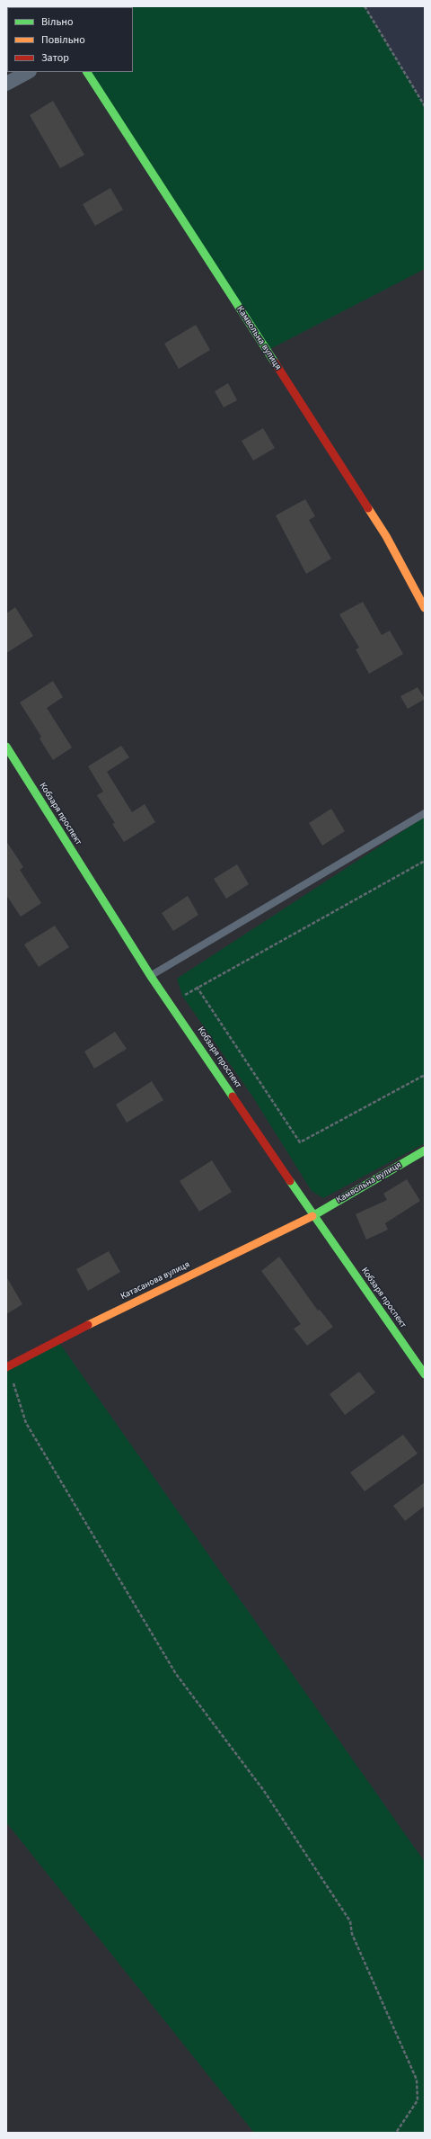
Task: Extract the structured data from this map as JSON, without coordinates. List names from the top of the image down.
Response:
{
  "streets": {
    "street": ["Камвольна вулиця", "Кобзаря проспект", "Катасанова вулиця"]
  },
  "crossings": [
    ["Камвольна вулиця", "Кобзаря проспект"],
    ["Камвольна вулиця", "Катасанова вулиця"],
    ["Кобзаря проспект", "Катасанова вулиця"]
  ],
  "legend": ["Вільно", "Повільно", "Затор"]
}
